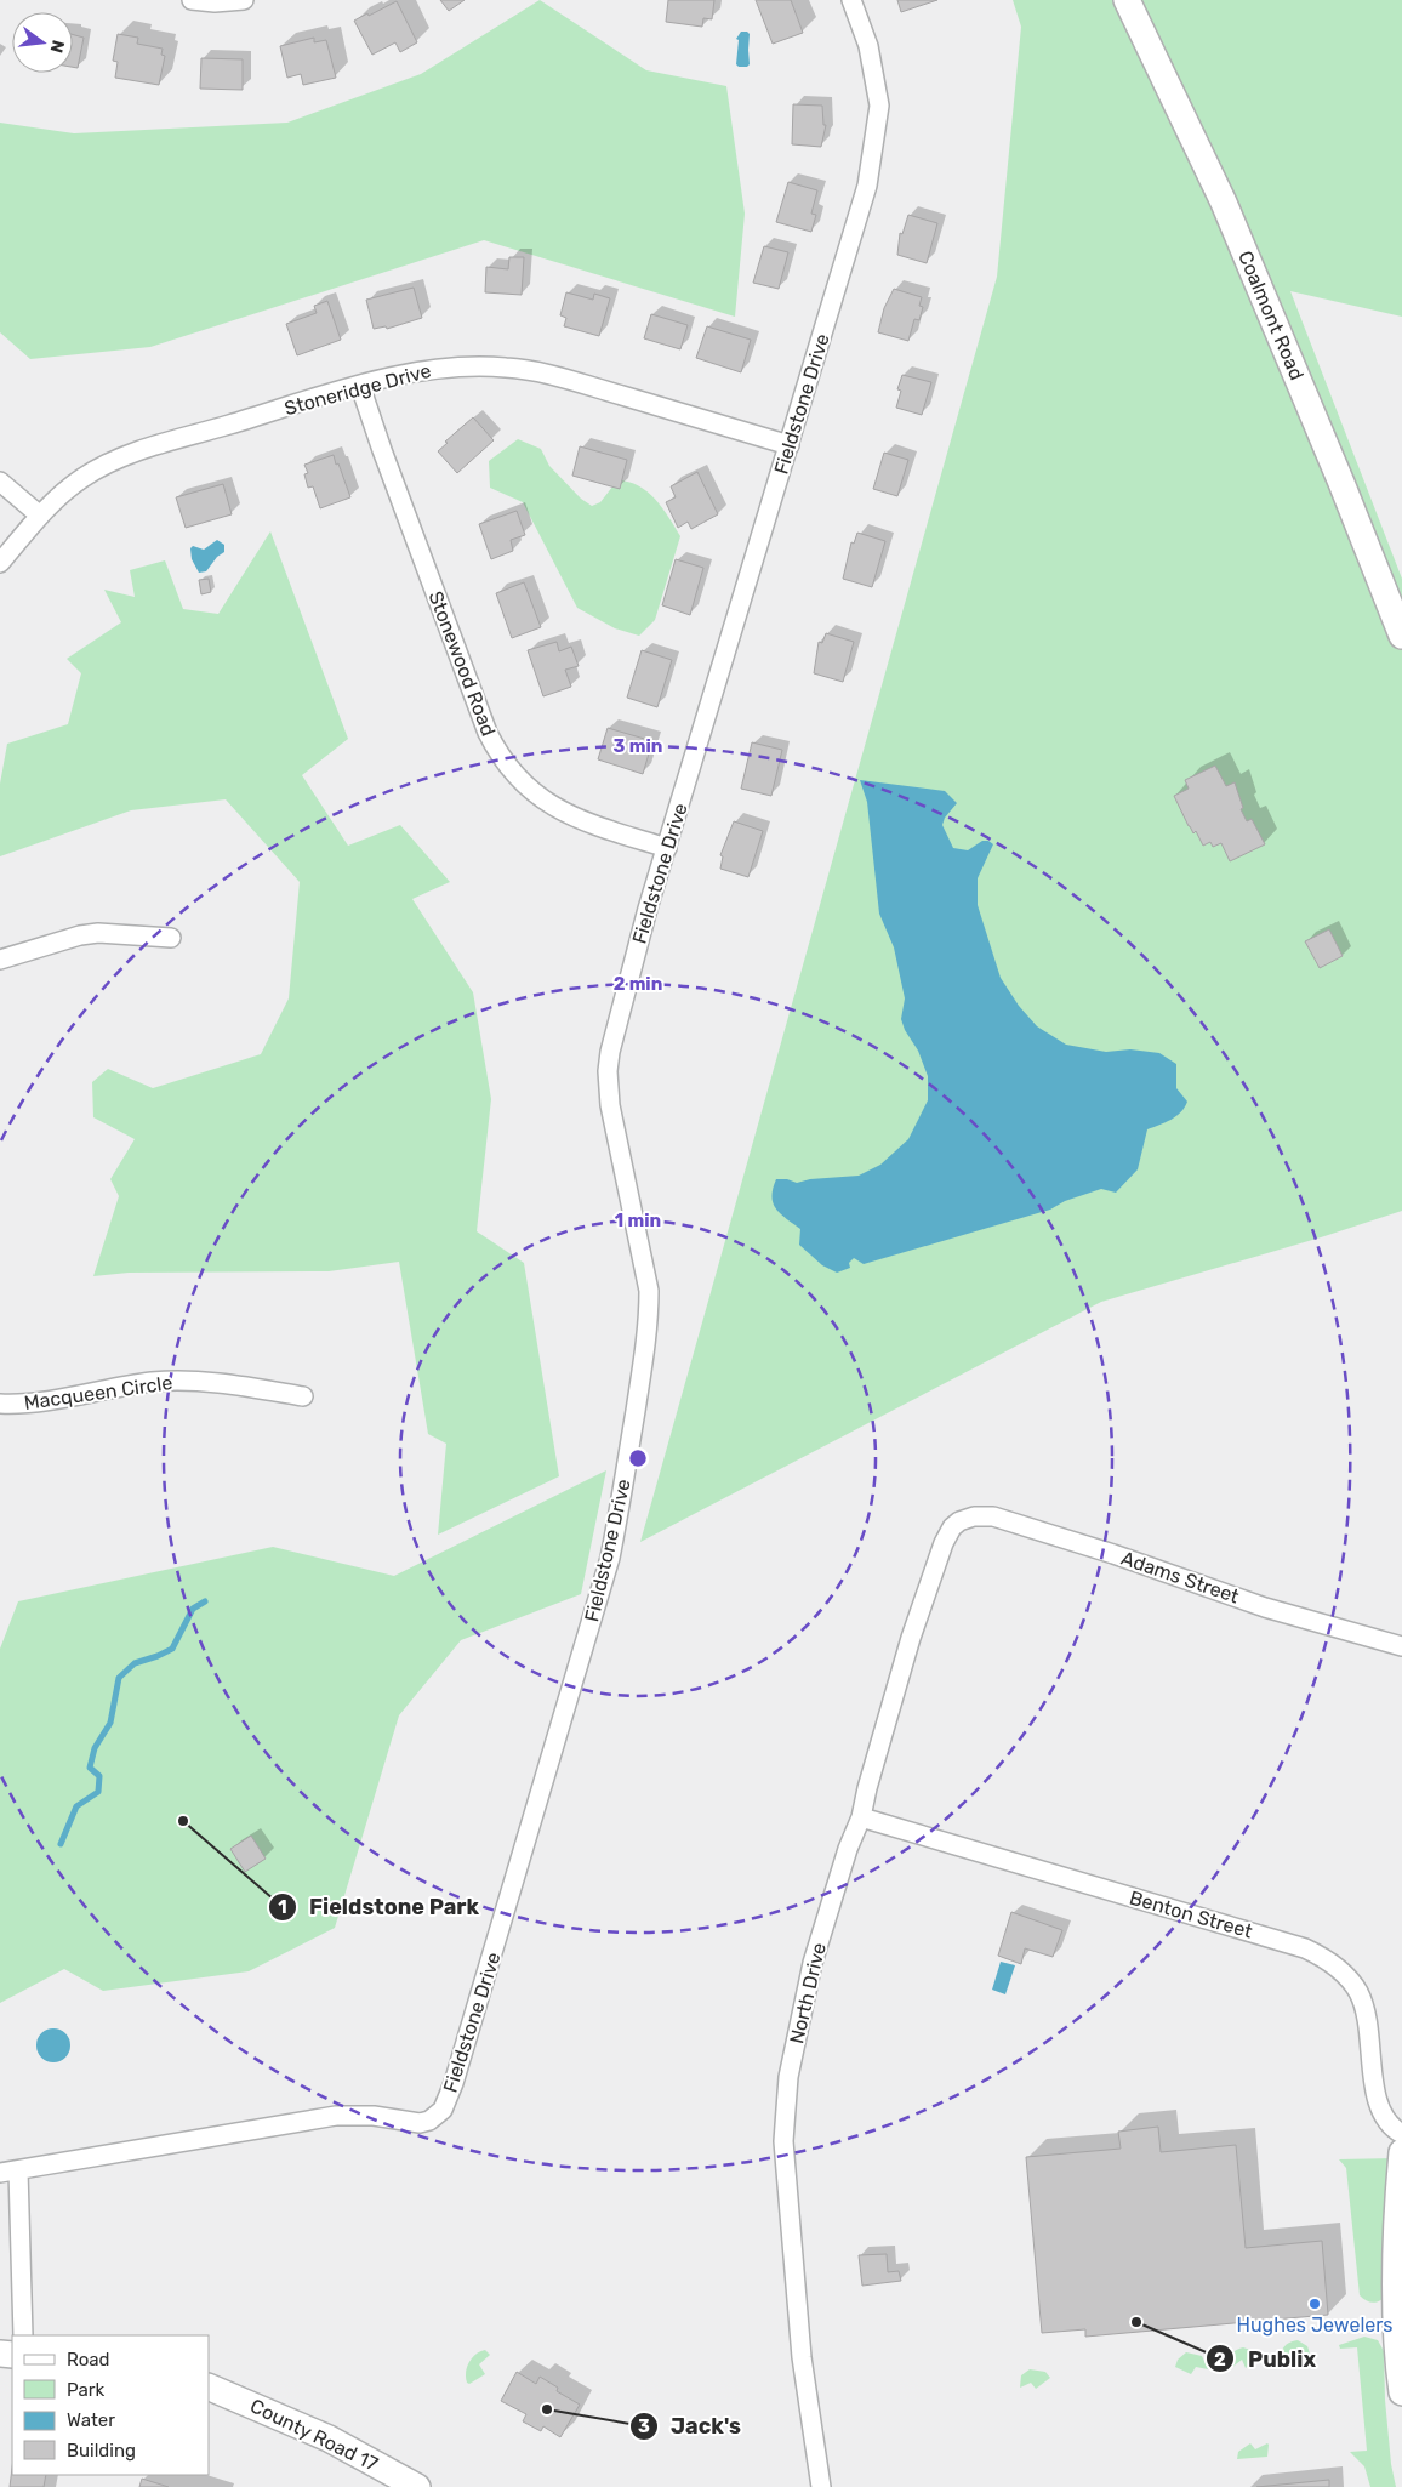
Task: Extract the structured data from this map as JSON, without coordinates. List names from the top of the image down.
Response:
{
  "streets": {
    "street": [
      "Coalmont Road",
      "Stoneridge Drive",
      "Fieldstone Drive",
      "Stonewood Road",
      "Macqueen Circle",
      "Adams Street",
      "Benton Street",
      "North Drive",
      "County Road 17"
    ]
  },
  "crossings": [
    ["Stoneridge Drive", "Fieldstone Drive"],
    ["Stoneridge Drive", "Stonewood Road"],
    ["Fieldstone Drive", "Stonewood Road"],
    ["Adams Street", "North Drive"],
    ["Benton Street", "North Drive"]
  ],
  "places": [
    "Fieldstone Park",
    "Hughes Jewelers",
    "Publix",
    "Jack's"
  ],
  "legend": [
    "Road",
    "Park",
    "Water",
    "Building"
  ],
  "north": "right",
  "rings": ["3 min", "2 min", "1 min"]
}
